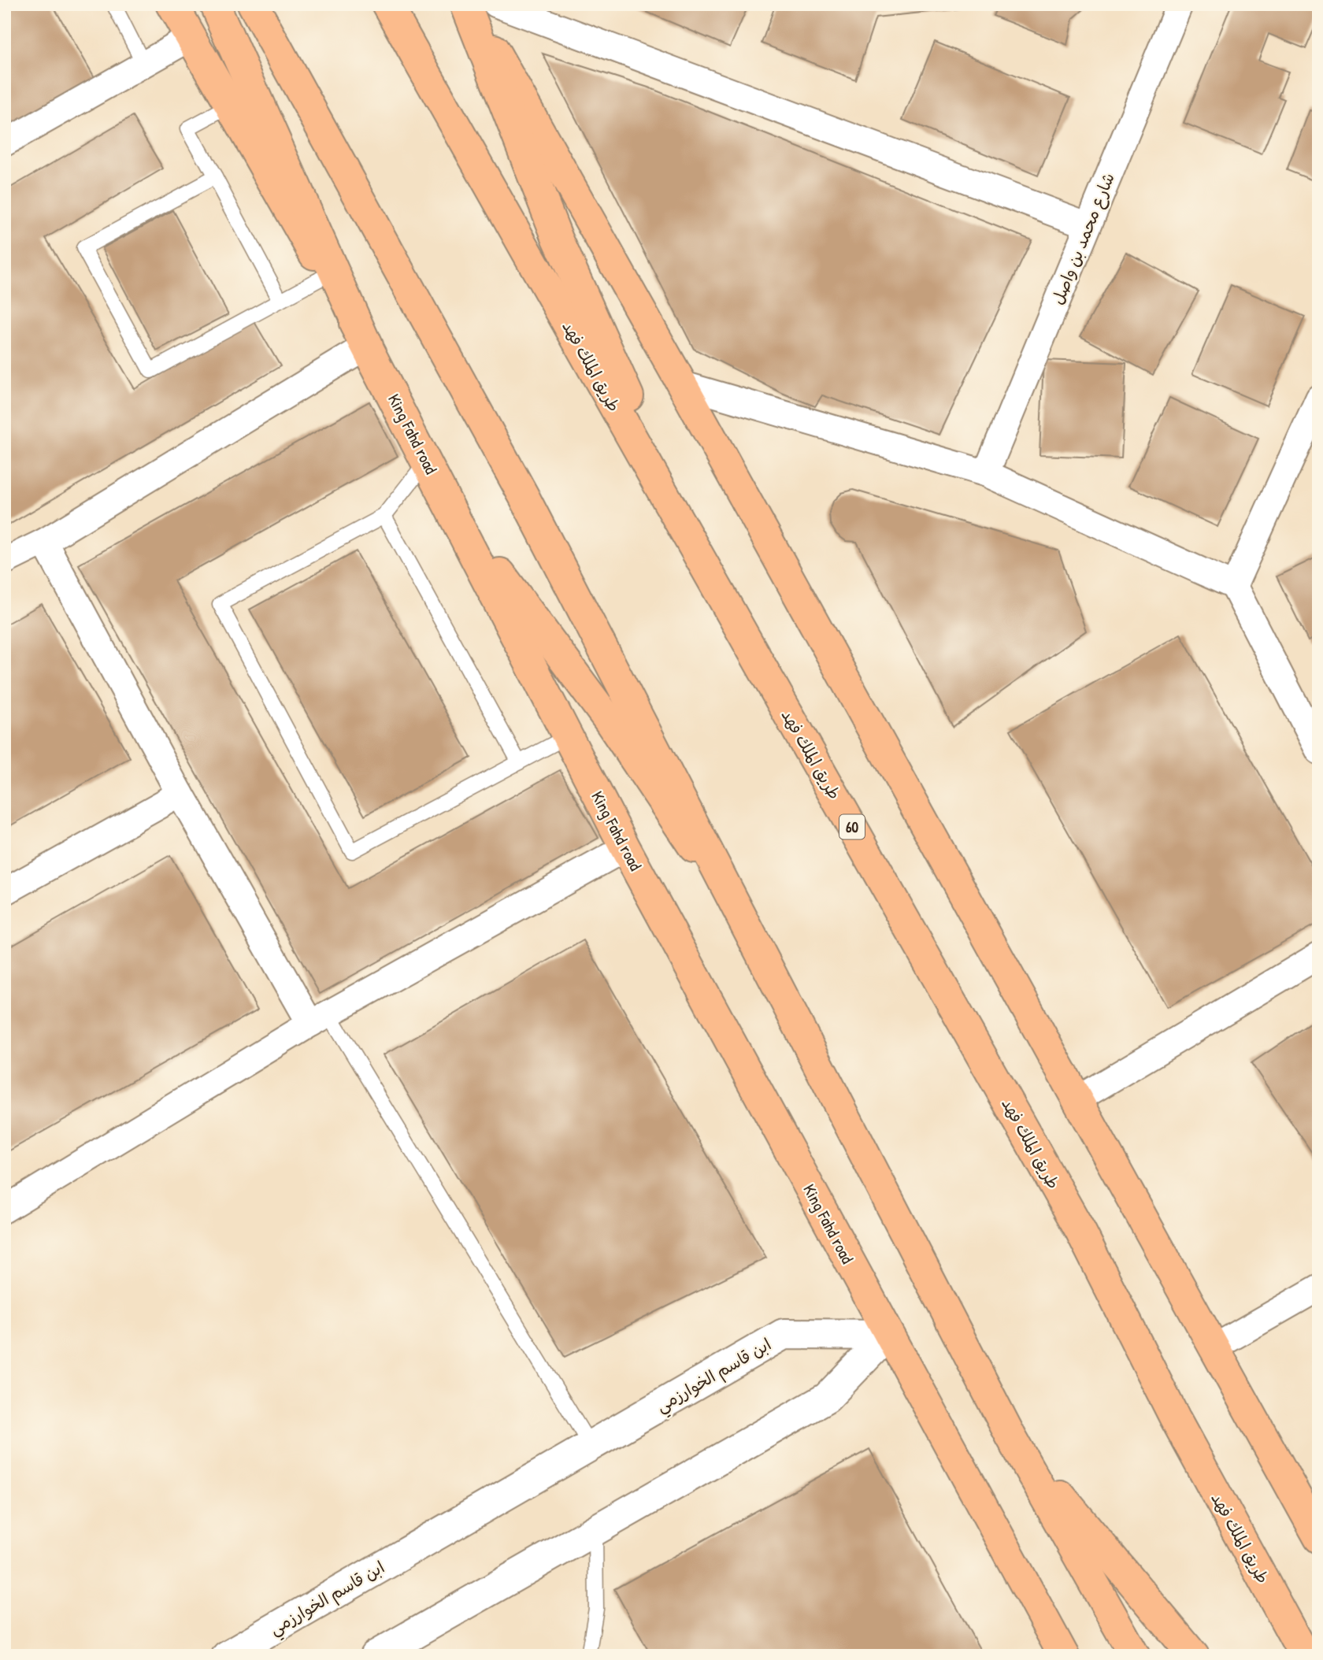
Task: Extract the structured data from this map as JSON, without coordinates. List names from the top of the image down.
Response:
{
  "streets": {
    "main road": ["طريق الملك فهد", "King Fahd road", "60"],
    "street": ["شارع محمد بن واصل", "ابن قاسم الخوارزمي"]
  },
  "crossings": [
    ["King Fahd road", "ابن قاسم الخوارزمي"]
  ]
}
